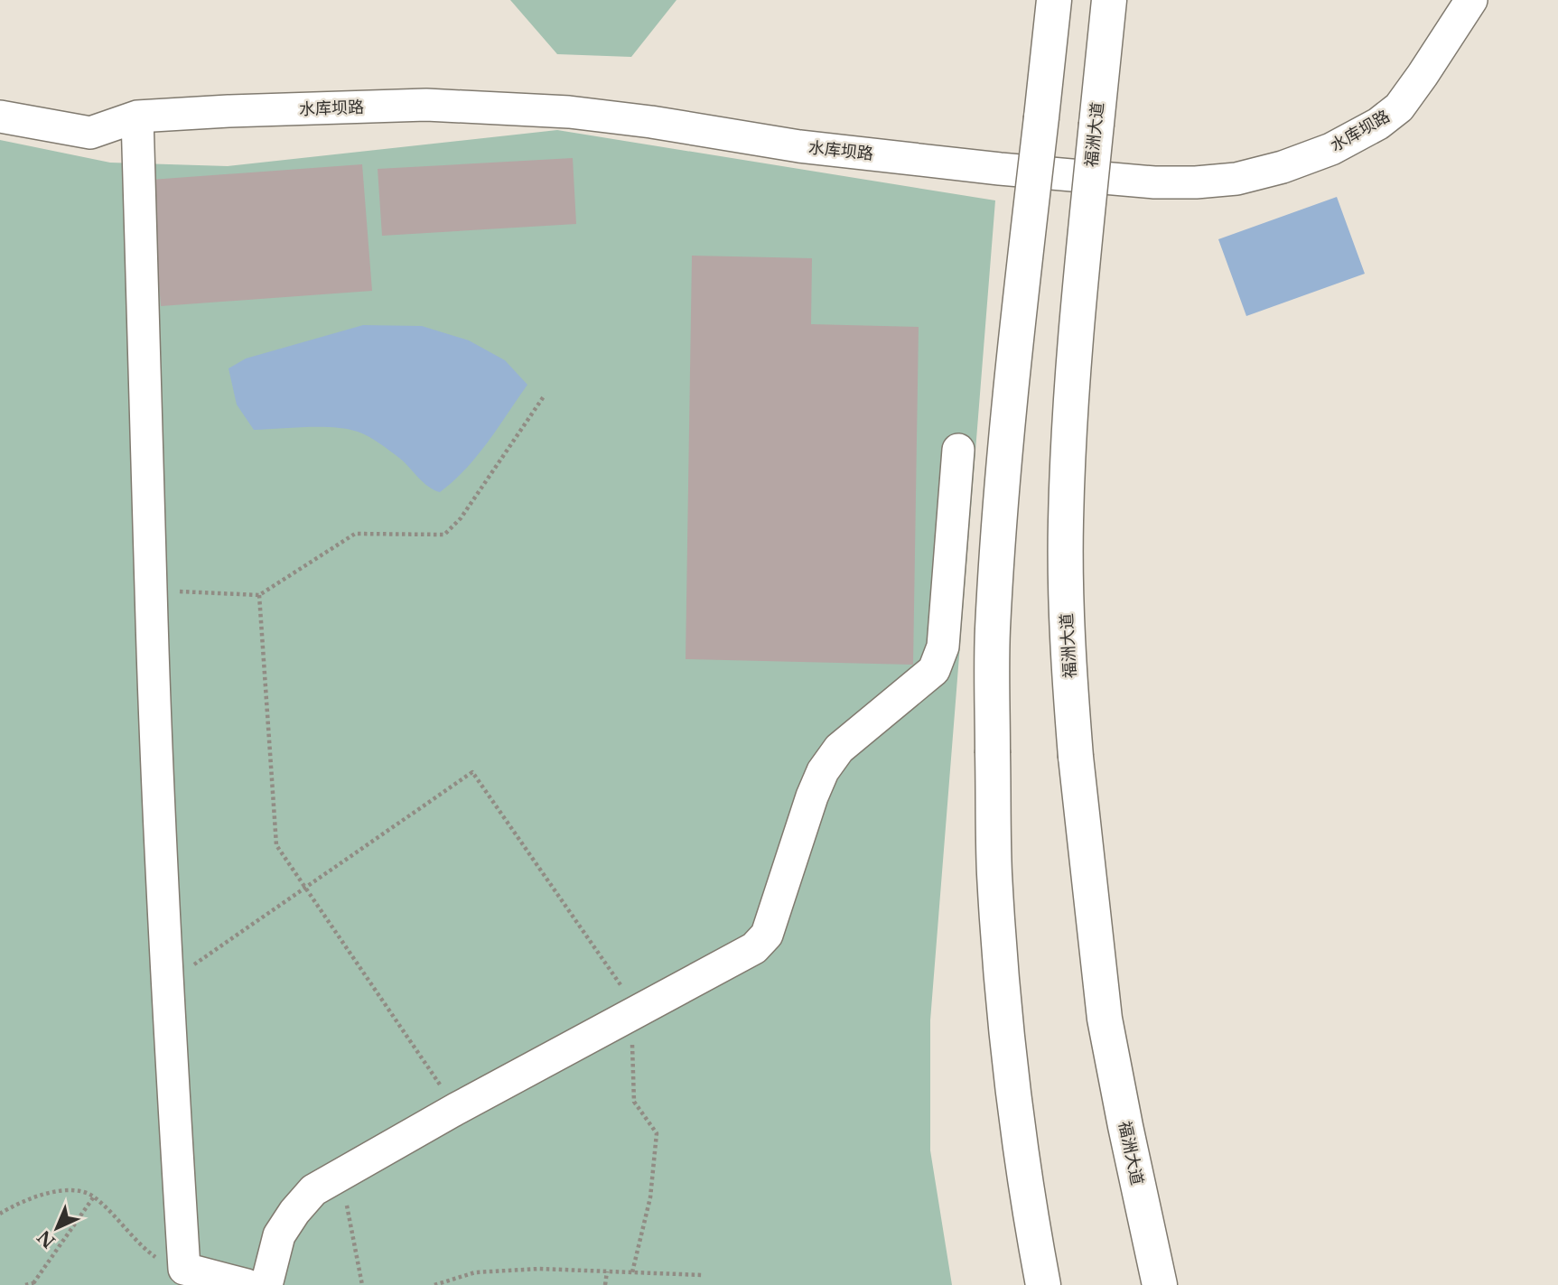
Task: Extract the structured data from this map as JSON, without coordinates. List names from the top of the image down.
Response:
{
  "streets": {
    "main road": ["福洲大道"],
    "street": ["水库坝路"]
  },
  "north": "bottom left"
}
